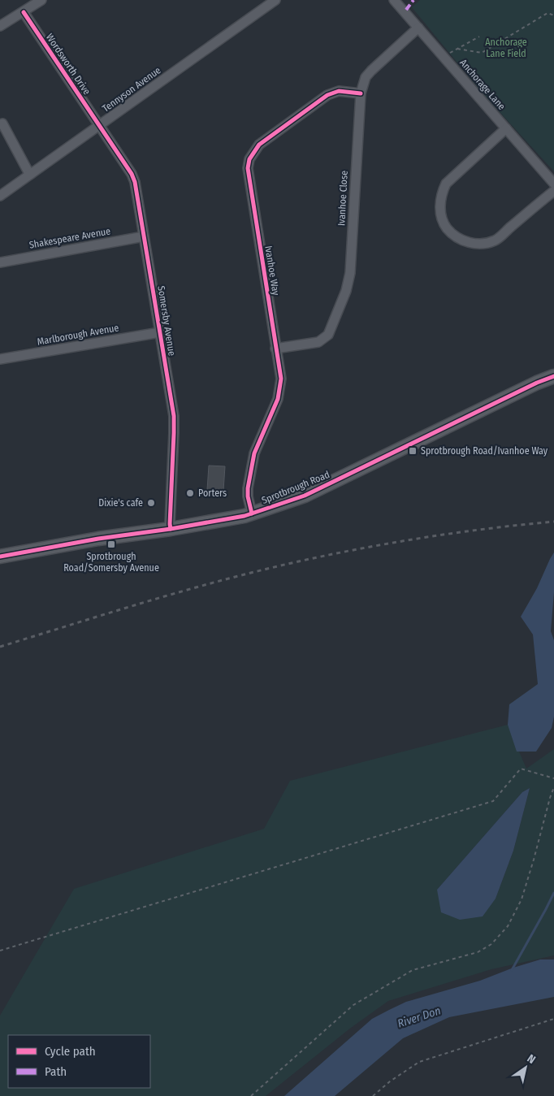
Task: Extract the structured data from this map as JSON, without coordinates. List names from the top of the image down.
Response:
{
  "streets": {
    "street": [
      "Wordsworth Drive",
      "Anchorage Lane",
      "Tennyson Avenue",
      "Ivanhoe Close",
      "Shakespeare Avenue",
      "Ivanhoe Way",
      "Somersby Avenue",
      "Marlborough Avenue",
      "Sprotbrough Road"
    ]
  },
  "crossings": [
    ["Wordsworth Drive", "Tennyson Avenue"],
    ["Wordsworth Drive", "Somersby Avenue"],
    ["Anchorage Lane", "Ivanhoe Close"],
    ["Tennyson Avenue", "Somersby Avenue"],
    ["Ivanhoe Close", "Ivanhoe Way"],
    ["Shakespeare Avenue", "Somersby Avenue"],
    ["Ivanhoe Way", "Sprotbrough Road"],
    ["Somersby Avenue", "Marlborough Avenue"],
    ["Somersby Avenue", "Sprotbrough Road"]
  ],
  "water": ["River Don"],
  "parks": ["Anchorage Lane Field"],
  "places": {
    "transit": ["Sprotbrough Road/Ivanhoe Way", "Sprotbrough Road/Somersby Avenue"],
    "other": ["Porters", "Dixie's cafe"]
  },
  "legend": ["Cycle path", "Path"],
  "north": "top right"
}
